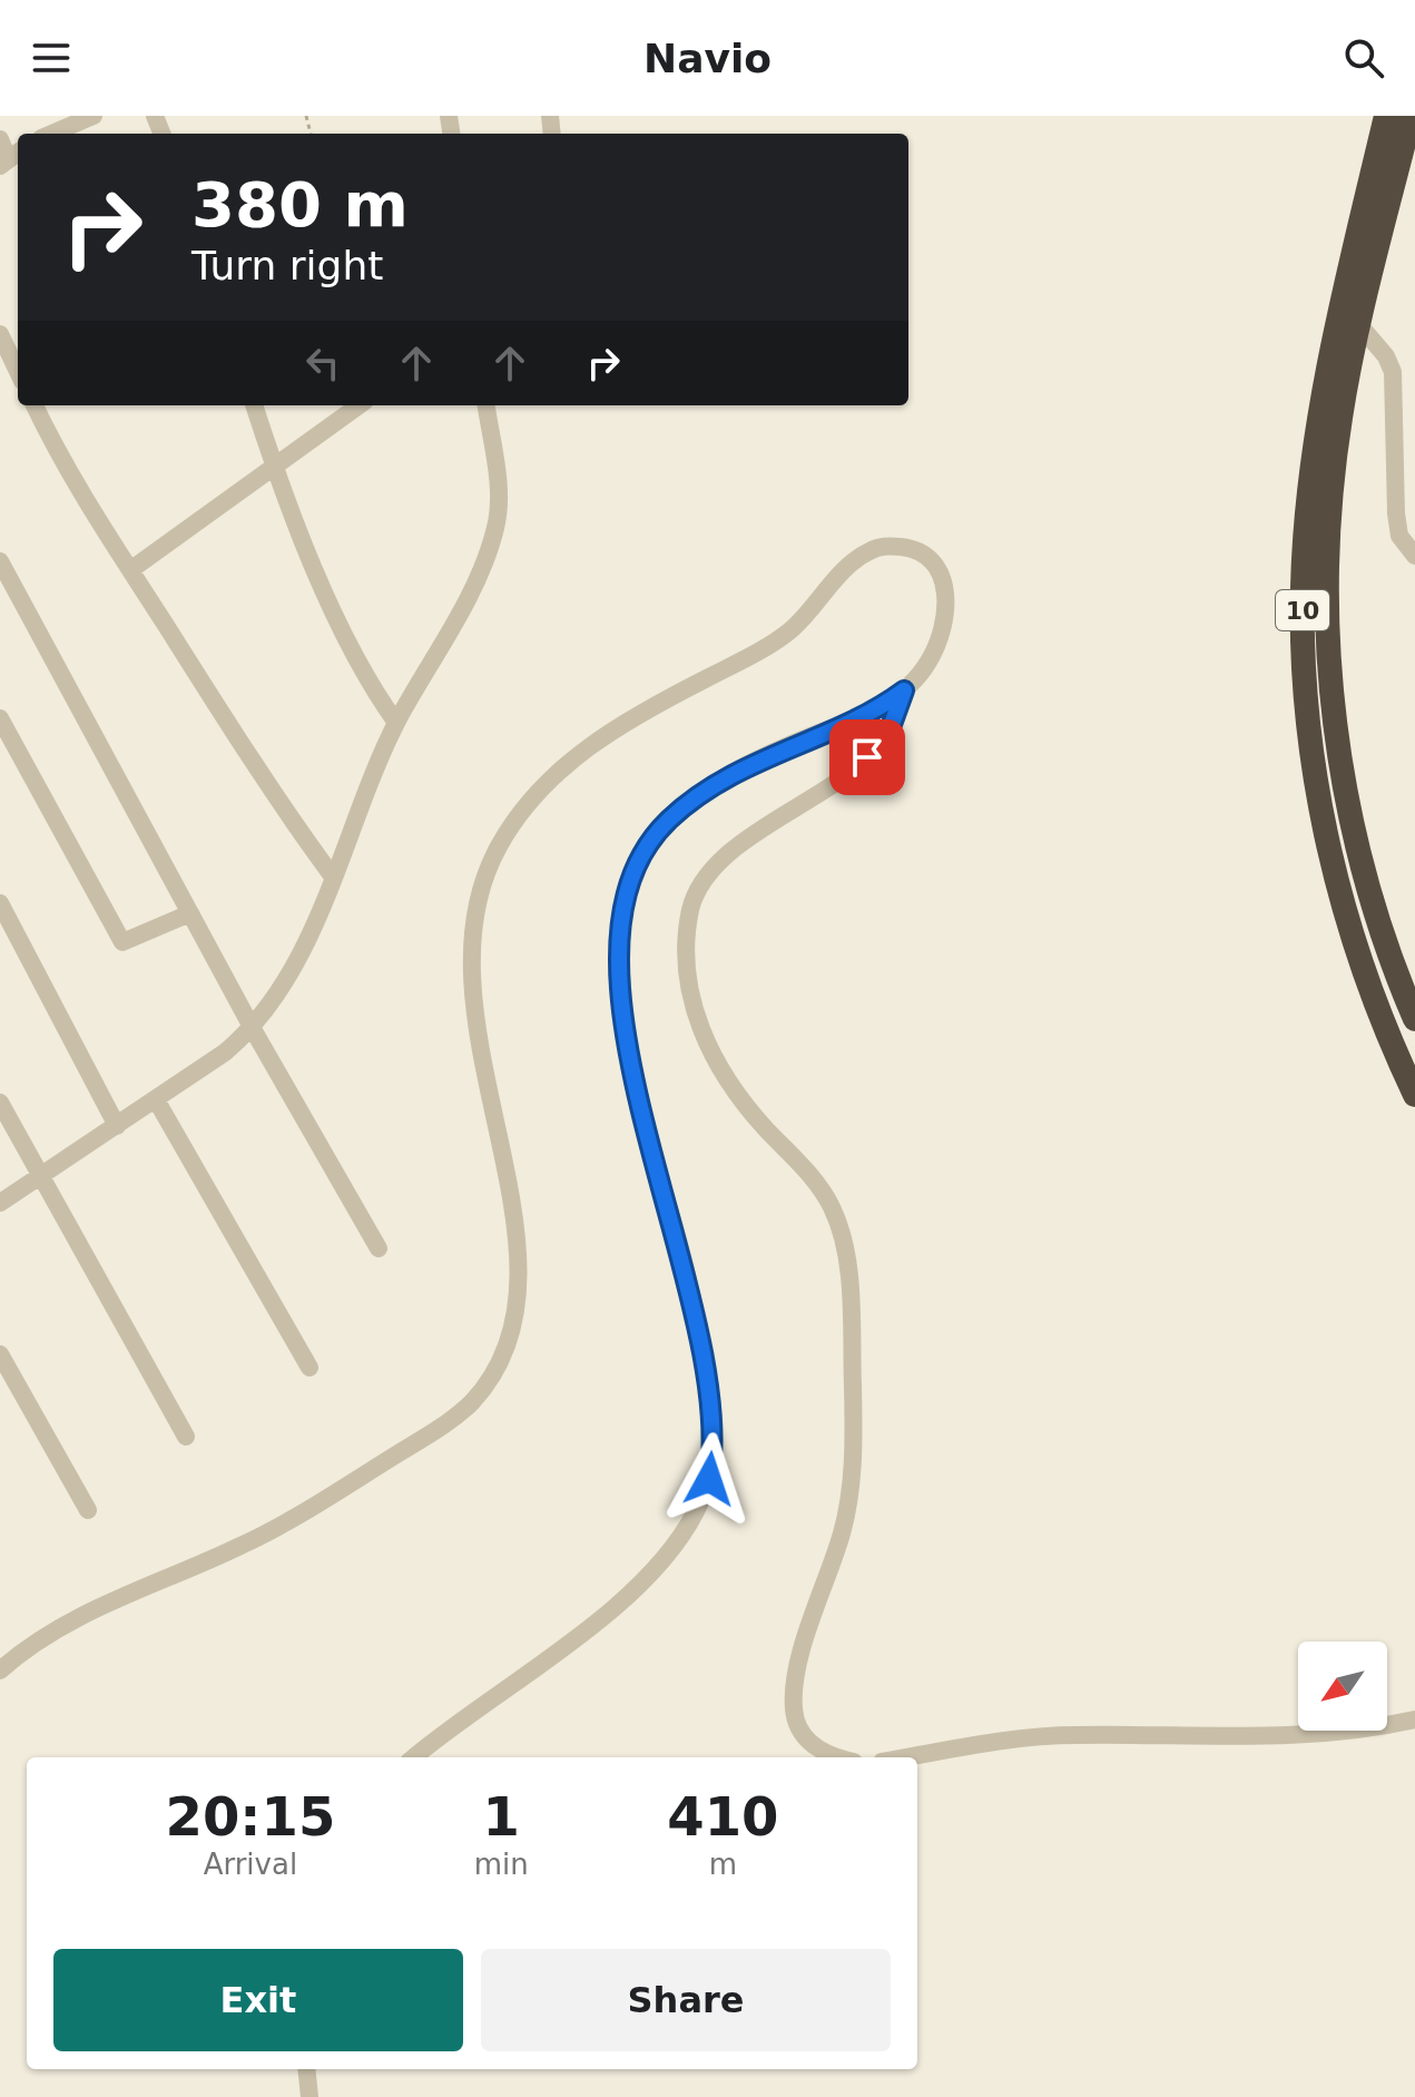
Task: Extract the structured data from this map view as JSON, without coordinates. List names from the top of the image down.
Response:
{
  "streets": {
    "highway": ["10"]
  },
  "north": "bottom left",
  "page": {
    "header": "Navio",
    "turn": ["380 m", "Turn right"],
    "eta": [
      "20:15",
      "Arrival",
      "1",
      "min",
      "410",
      "m"
    ],
    "buttons": ["Exit", "Share"]
  }
}
